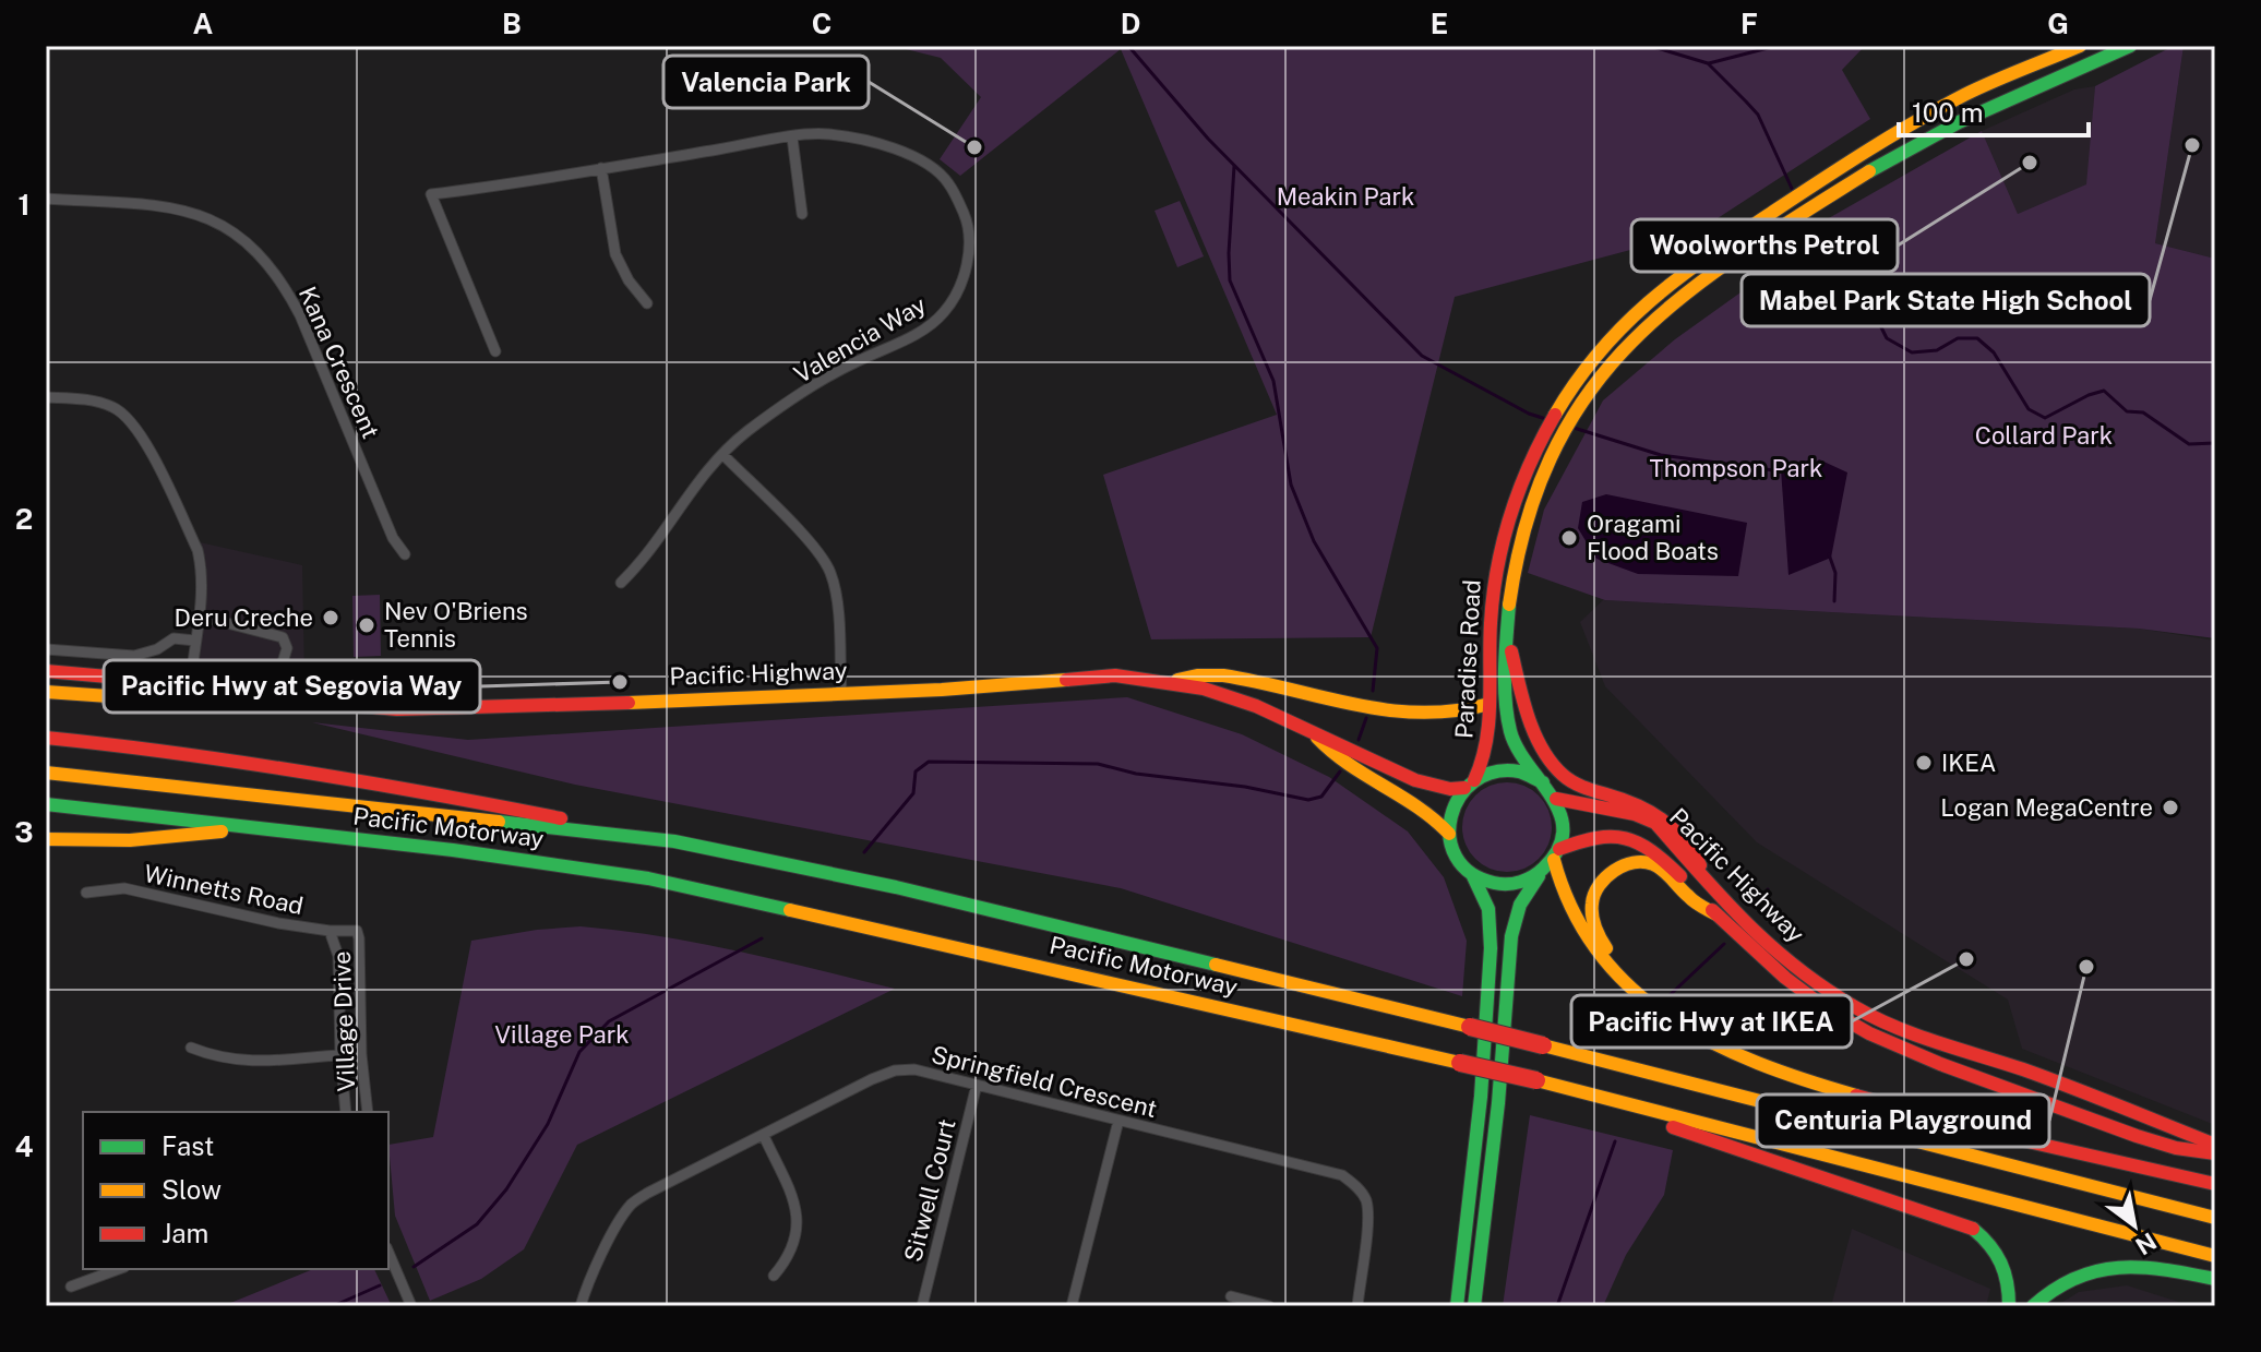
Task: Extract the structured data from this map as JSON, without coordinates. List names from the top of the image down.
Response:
{
  "streets": {
    "main road": ["Paradise Road", "Pacific Highway", "Pacific Motorway"],
    "street": [
      "Valencia Way",
      "Kana Crescent",
      "Winnetts Road",
      "Village Drive",
      "Springfield Crescent",
      "Sitwell Court"
    ]
  },
  "crossings": [
    ["Paradise Road", "Pacific Highway"],
    ["Winnetts Road", "Village Drive"],
    ["Springfield Crescent", "Sitwell Court"]
  ],
  "parks": [
    "Meakin Park",
    "Collard Park",
    "Thompson Park",
    "Village Park"
  ],
  "places": [
    "Mabel Park State High School",
    "Valencia Park",
    "Woolworths Petrol",
    "Oragami Flood Boats",
    "Deru Creche",
    "Nev O'Briens Tennis",
    "Pacific Hwy at Segovia Way",
    "IKEA",
    "Logan MegaCentre",
    "Pacific Hwy at IKEA",
    "Centuria Playground"
  ],
  "legend": ["Fast", "Slow", "Jam"],
  "scale_bar": "100 m",
  "north": "bottom right",
  "grid": {
    "columns": [
      "A",
      "B",
      "C",
      "D",
      "E",
      "F",
      "G"
    ],
    "rows": [
      "1",
      "2",
      "3",
      "4"
    ]
  }
}
